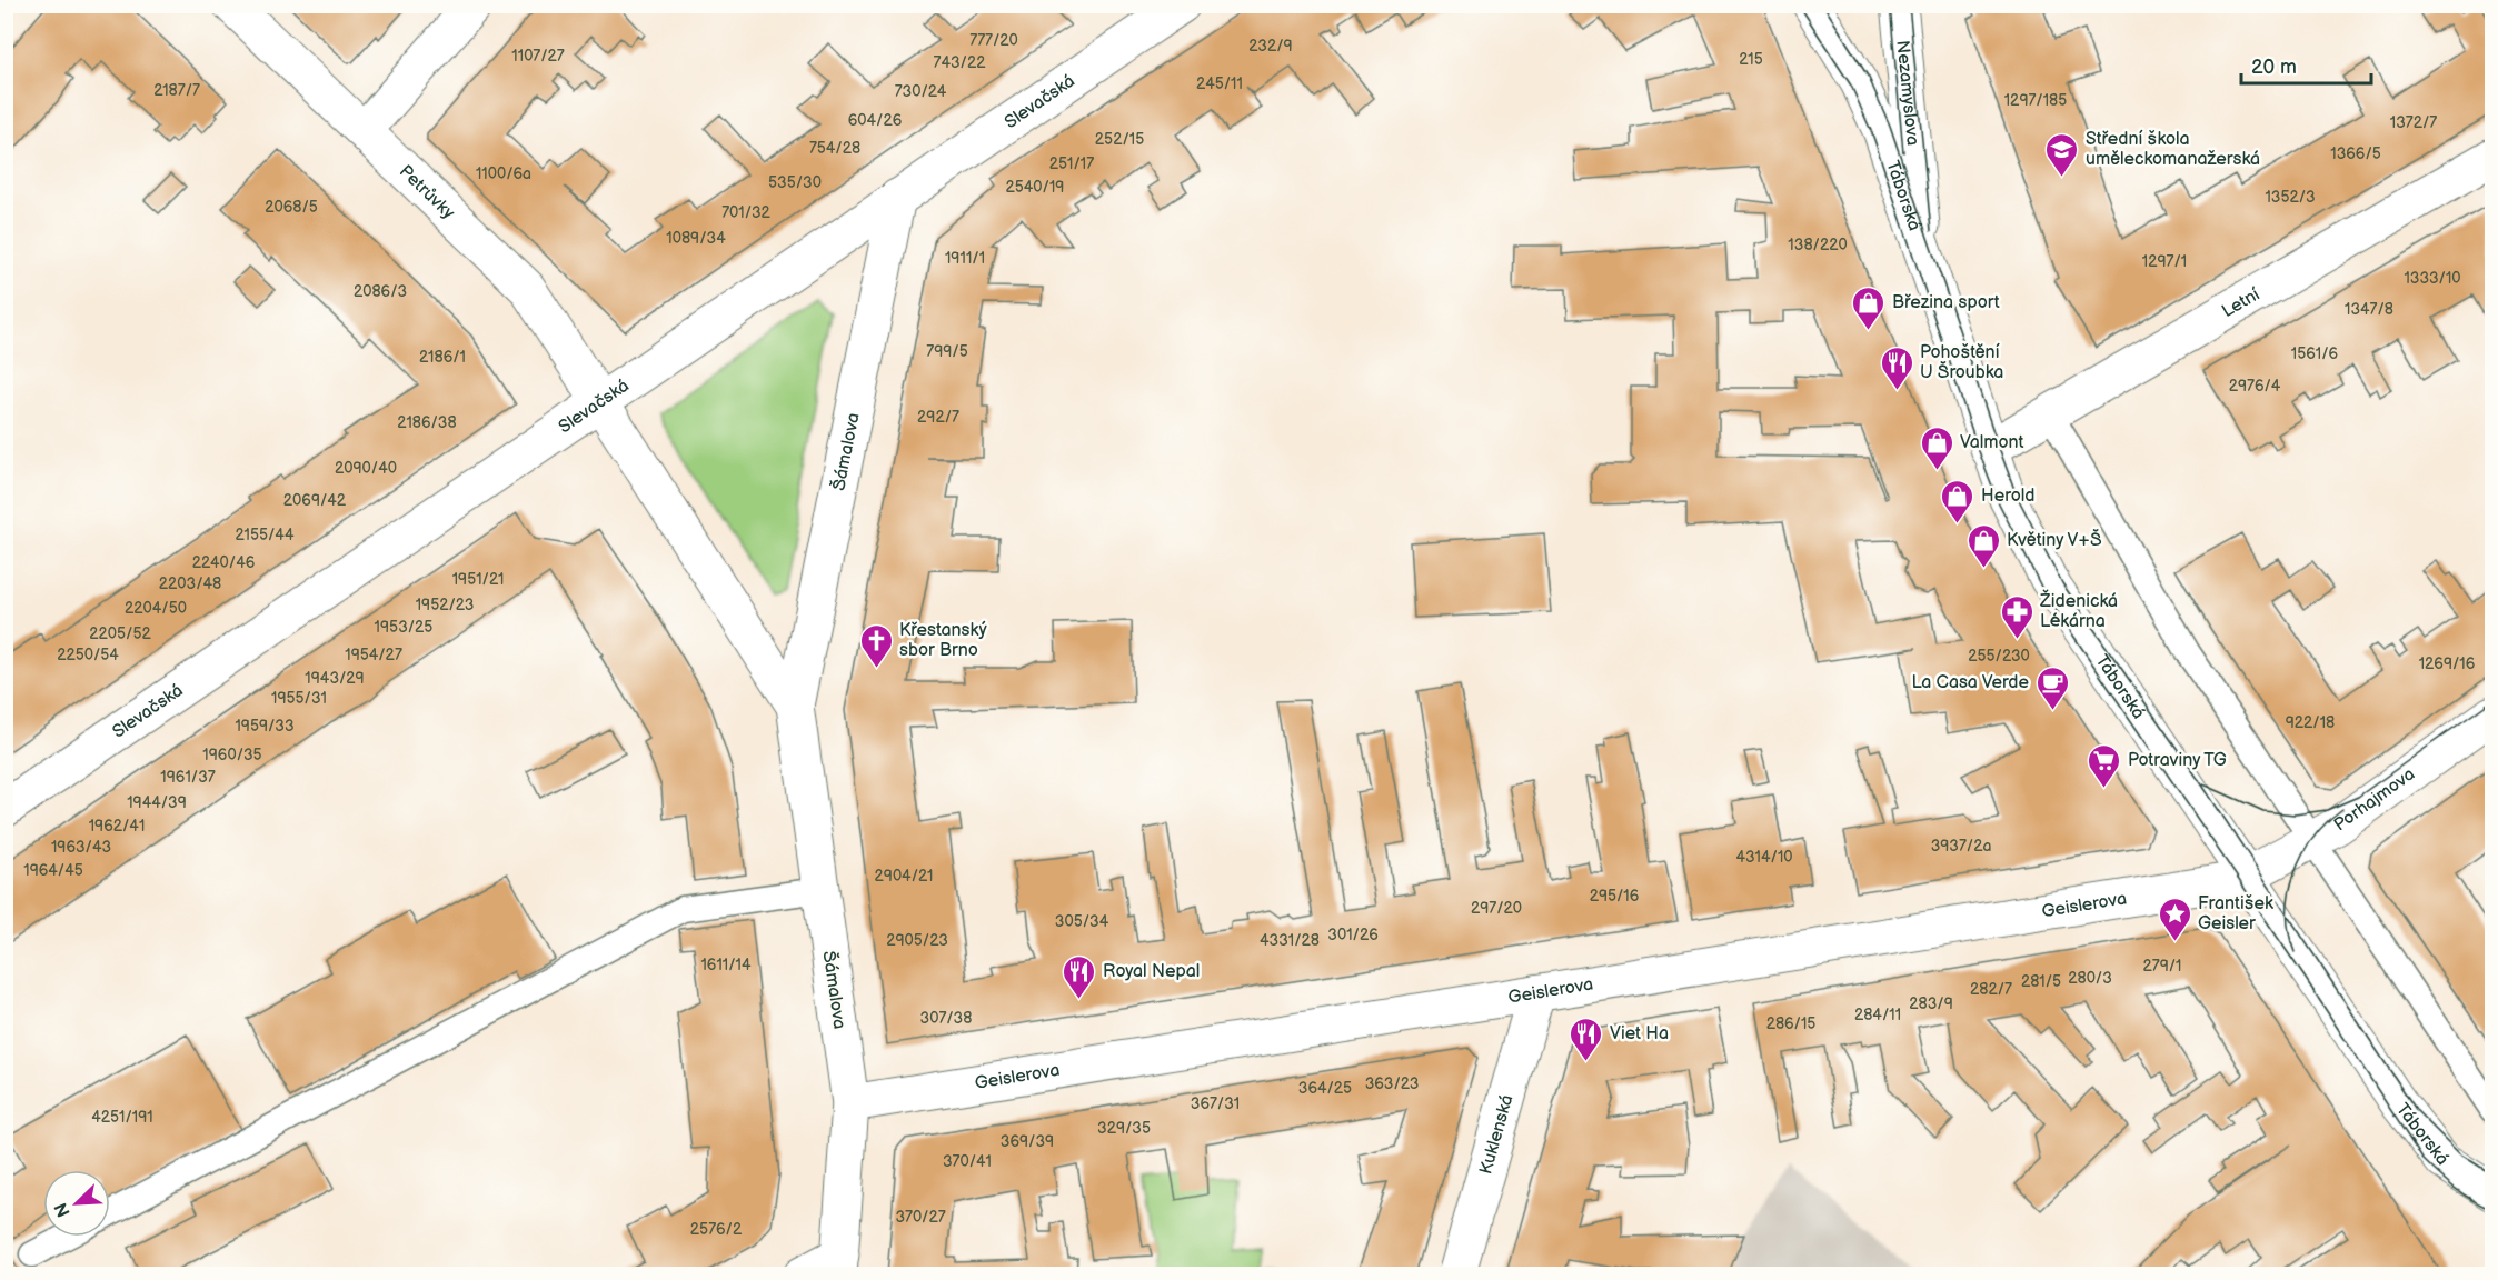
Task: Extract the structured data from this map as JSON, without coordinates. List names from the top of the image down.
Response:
{
  "streets": {
    "street": [
      "Nezamyslova",
      "Slevačská",
      "Petrůvky",
      "Táborská",
      "Letní",
      "Šámalova",
      "Porhajmova",
      "Geislerova",
      "Kuklenská"
    ]
  },
  "crossings": [
    ["Nezamyslova", "Táborská"],
    ["Slevačská", "Petrůvky"],
    ["Slevačská", "Šámalova"],
    ["Petrůvky", "Šámalova"],
    ["Táborská", "Letní"],
    ["Táborská", "Porhajmova"],
    ["Táborská", "Geislerova"],
    ["Šámalova", "Geislerova"],
    ["Porhajmova", "Geislerova"],
    ["Geislerova", "Kuklenská"]
  ],
  "places": {
    "school or university": ["Střední škola uměleckomanažerská"],
    "shop": [
      "Březina sport",
      "Valmont",
      "Herold",
      "Květiny V+Š"
    ],
    "restaurant": ["Pohoštění U Šroubka", "Royal Nepal", "Viet Ha"],
    "pharmacy": ["Židenická Lékárna"],
    "church": ["Křestanský sbor Brno"],
    "cafe": ["La Casa Verde"],
    "supermarket": ["Potraviny TG"],
    "place": ["František Geisler"]
  },
  "house_numbers": [
    "777/20",
    "232/9",
    "1107/27",
    "215",
    "743/22",
    "245/11",
    "2187/7",
    "730/24",
    "1297/185",
    "604/26",
    "1372/7",
    "252/15",
    "754/28",
    "1366/5",
    "251/17",
    "1100/6a",
    "535/30",
    "2540/19",
    "1352/3",
    "2068/5",
    "701/32",
    "1089/34",
    "138/220",
    "1911/1",
    "1297/1",
    "1333/10",
    "2086/3",
    "1347/8",
    "799/5",
    "1561/6",
    "2186/1",
    "2976/4",
    "292/7",
    "2186/38",
    "2090/40",
    "2069/42",
    "2155/44",
    "2240/46",
    "1951/21",
    "2203/48",
    "1952/23",
    "2204/50",
    "1953/25",
    "2205/52",
    "2250/54",
    "1954/27",
    "255/230",
    "1269/16",
    "1943/29",
    "1955/31",
    "922/18",
    "1959/33",
    "1960/35",
    "1961/37",
    "1944/39",
    "1962/41",
    "3937/2a",
    "1963/43",
    "4314/10",
    "1964/45",
    "2904/21",
    "295/16",
    "297/20",
    "305/34",
    "301/26",
    "2905/23",
    "4331/28",
    "1611/14",
    "279/1",
    "280/3",
    "281/5",
    "282/7",
    "283/9",
    "284/11",
    "307/38",
    "286/15",
    "363/23",
    "364/25",
    "367/31",
    "4251/191",
    "329/35",
    "369/39",
    "370/41",
    "370/27",
    "2576/2"
  ],
  "scale_bar": "20 m",
  "north": "bottom left"
}
